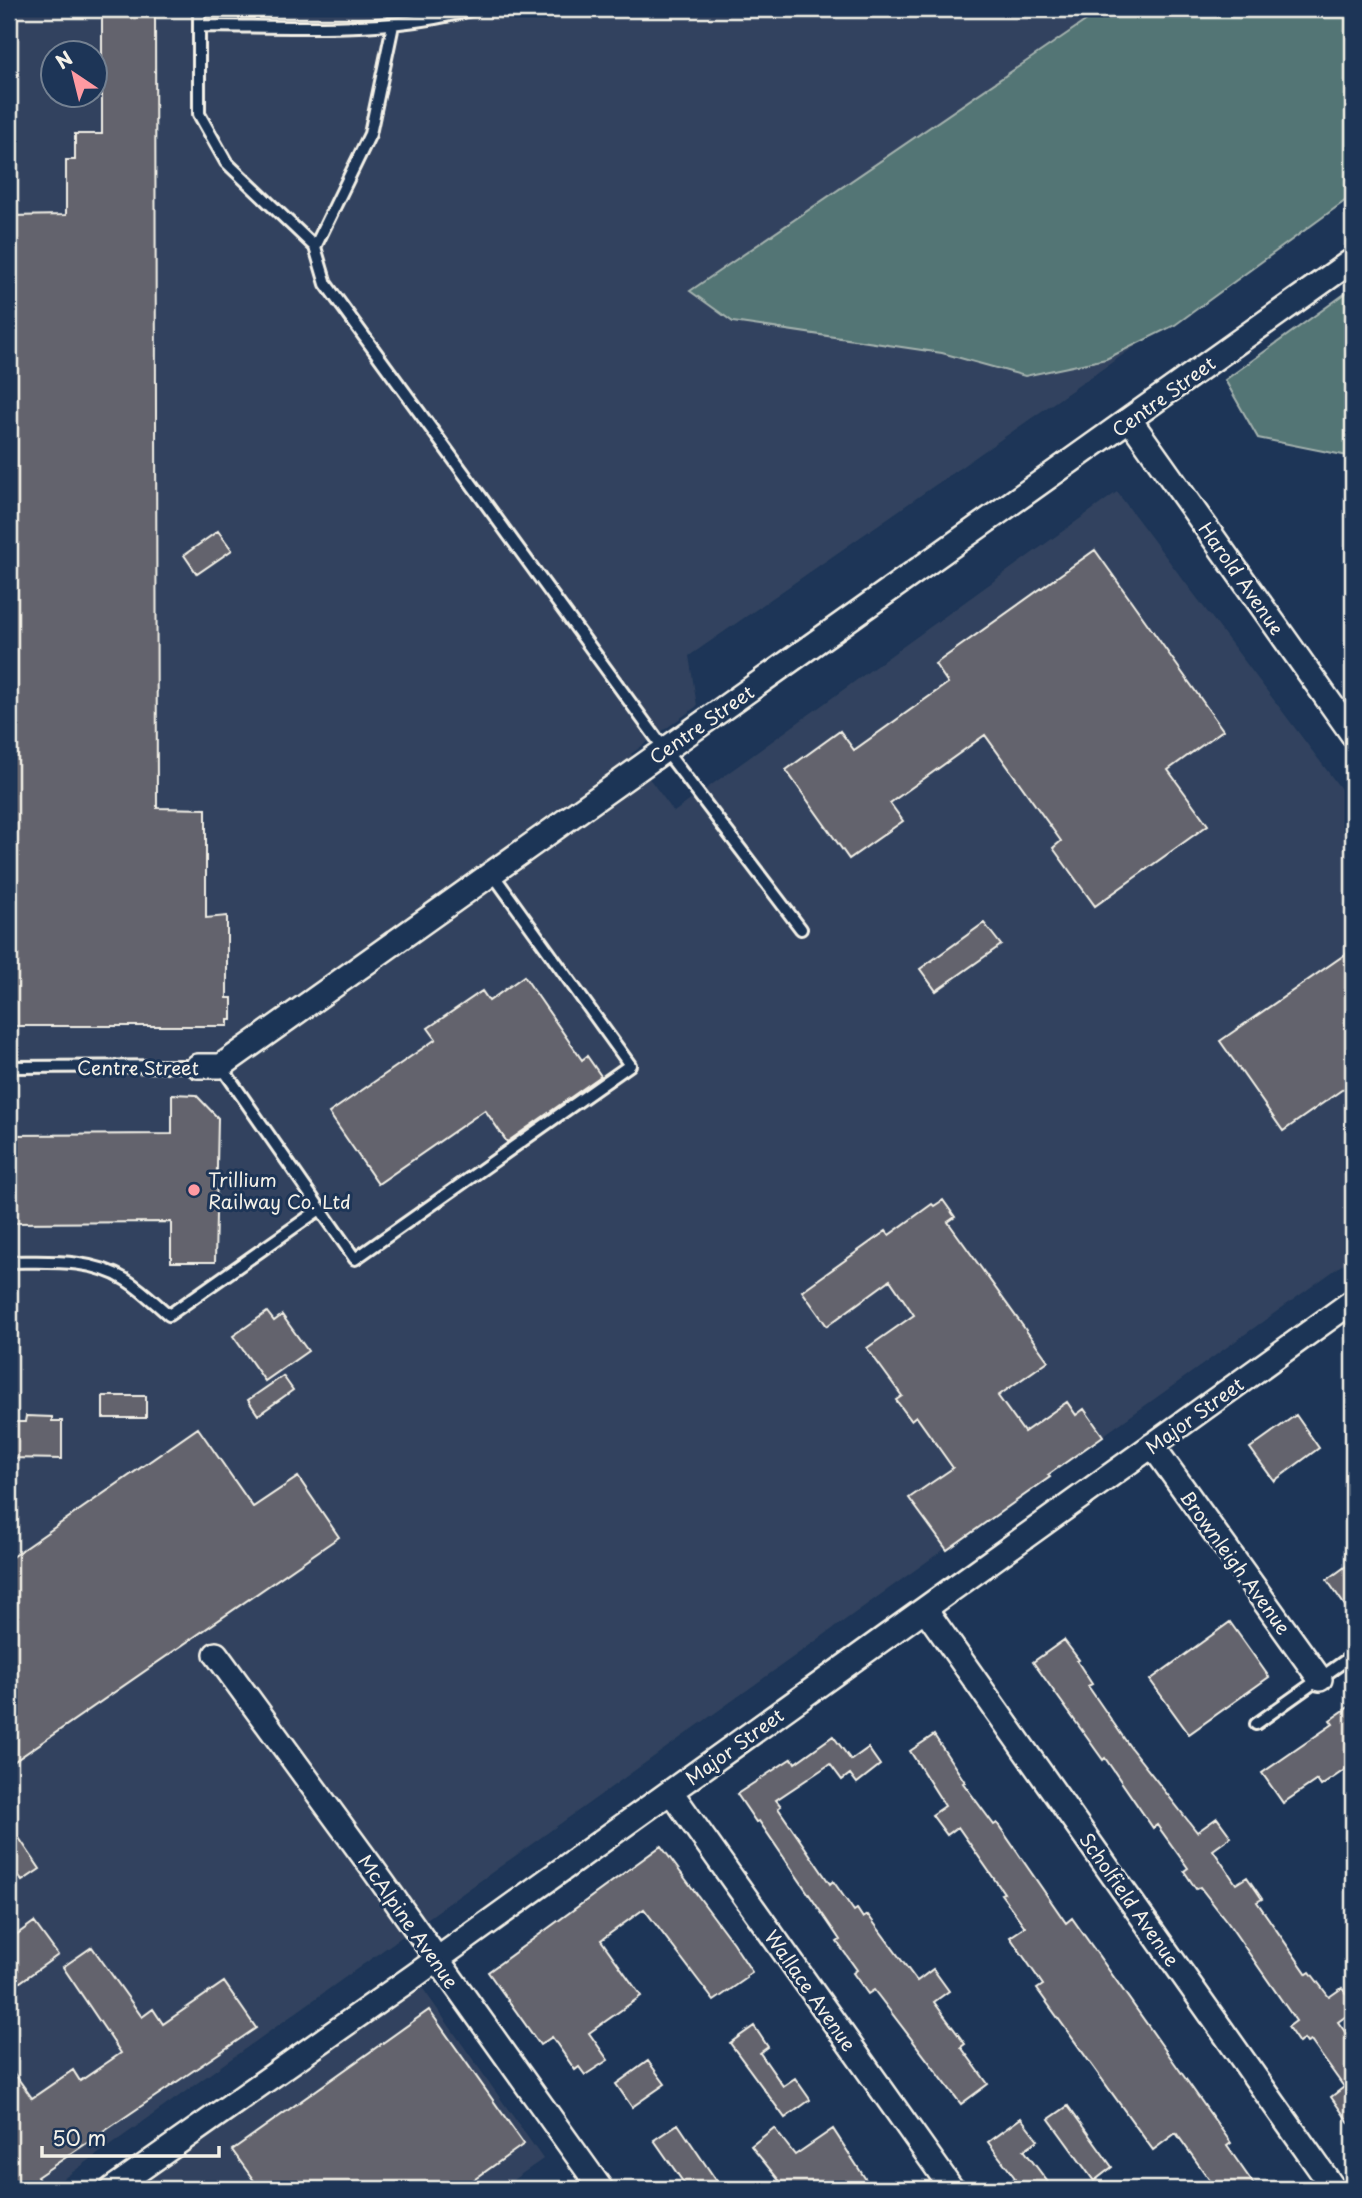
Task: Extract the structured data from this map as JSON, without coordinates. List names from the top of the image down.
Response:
{
  "streets": {
    "street": [
      "Centre Street",
      "Harold Avenue",
      "Major Street",
      "Brownleigh Avenue",
      "Scholfield Avenue",
      "McAlpine Avenue",
      "Wallace Avenue"
    ]
  },
  "crossings": [
    ["Centre Street", "Harold Avenue"],
    ["Major Street", "Brownleigh Avenue"],
    ["Major Street", "Scholfield Avenue"],
    ["Major Street", "McAlpine Avenue"],
    ["Major Street", "Wallace Avenue"]
  ],
  "places": ["Trillium Railway Co. Ltd"],
  "scale_bar": "50 m",
  "north": "top left"
}
